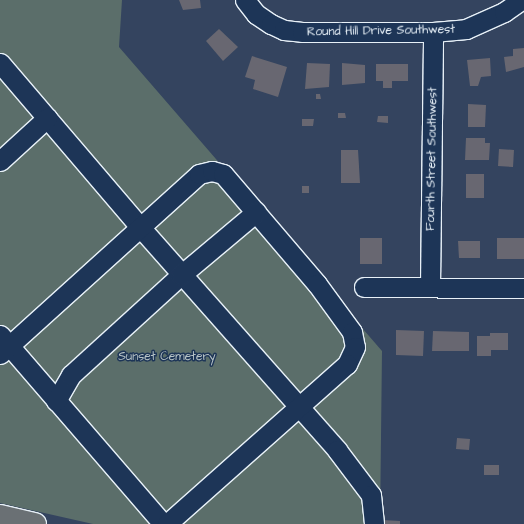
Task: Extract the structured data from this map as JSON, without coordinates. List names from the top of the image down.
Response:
{
  "streets": {
    "street": ["Round Hill Drive Southwest", "Fourth Street Southwest"]
  },
  "crossings": [
    ["Round Hill Drive Southwest", "Fourth Street Southwest"]
  ],
  "parks": ["Sunset Cemetery"]
}
